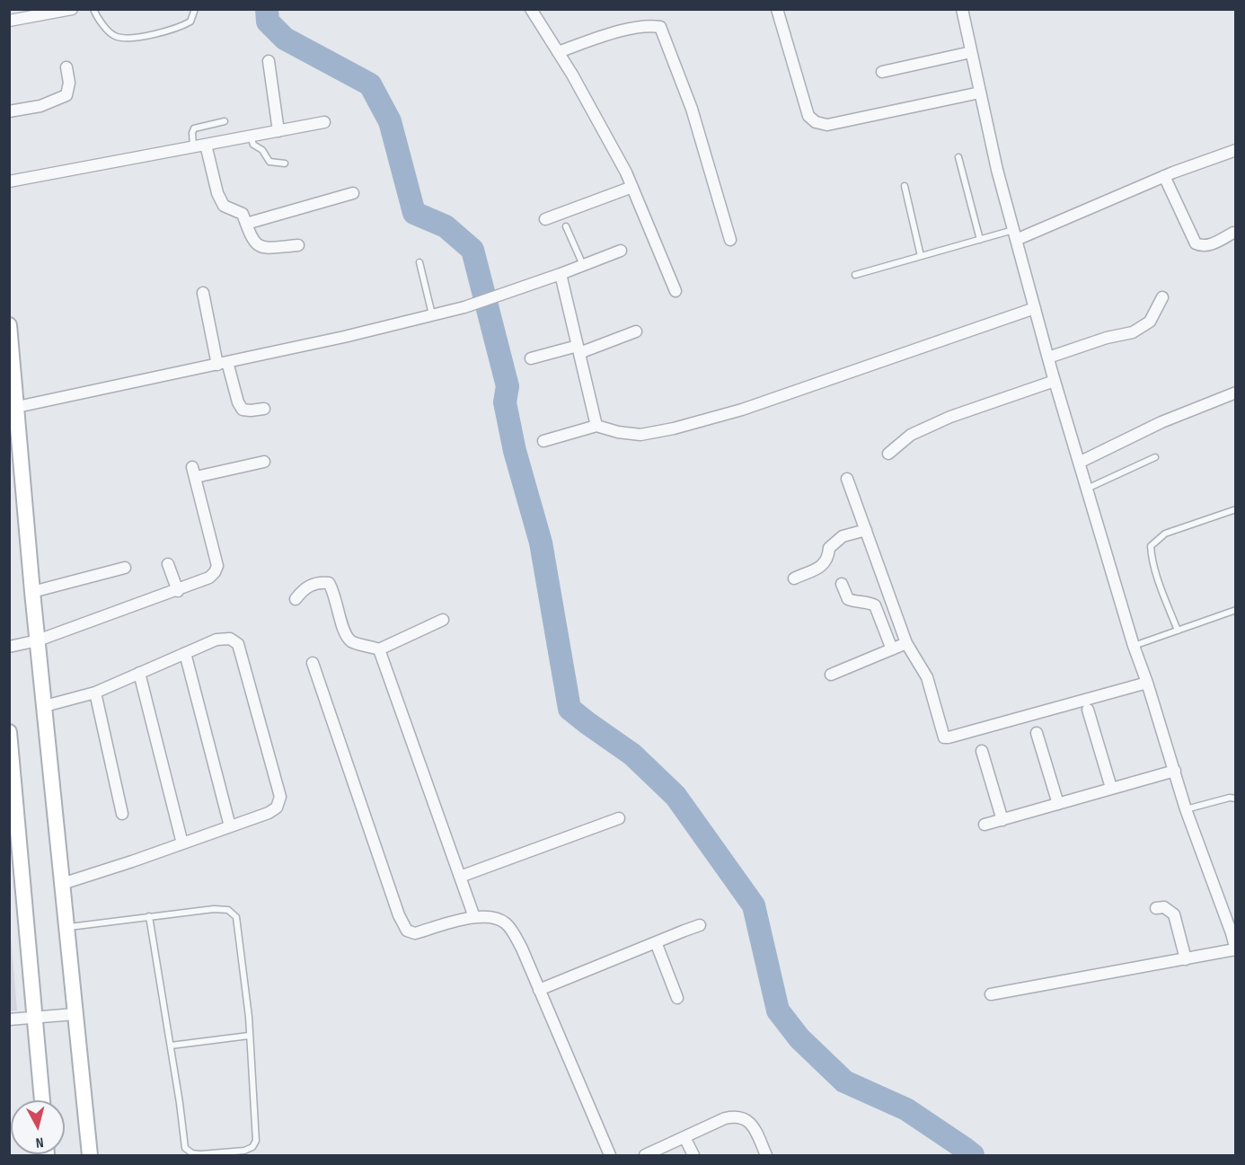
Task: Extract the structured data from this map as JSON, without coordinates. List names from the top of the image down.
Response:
{
  "north": "bottom"
}
